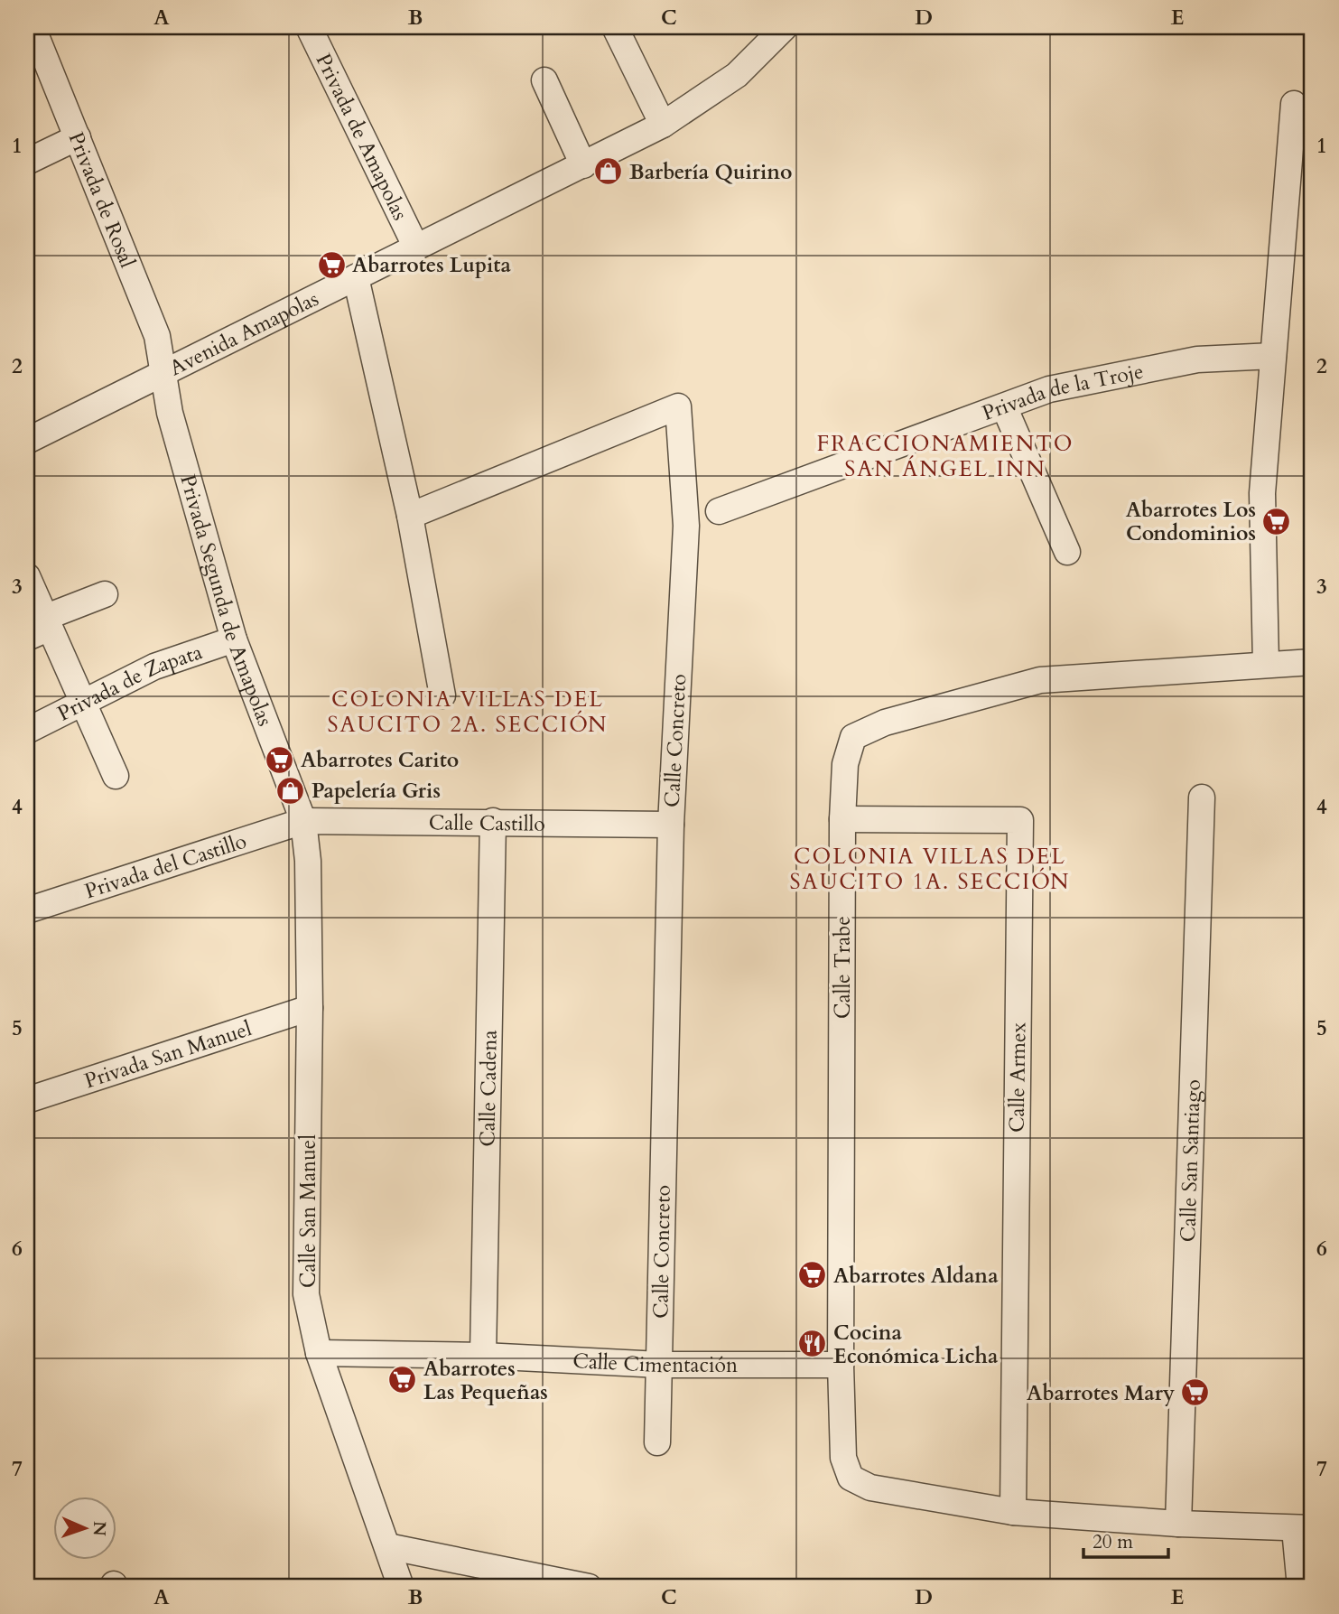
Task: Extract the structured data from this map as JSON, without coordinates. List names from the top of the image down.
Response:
{
  "streets": {
    "street": [
      "Privada de Amapolas",
      "Privada de Rosal",
      "Avenida Amapolas",
      "Privada de la Troje",
      "Privada Segunda de Amapolas",
      "Privada de Zapata",
      "Calle Concreto",
      "Calle Castillo",
      "Privada del Castillo",
      "Calle Trabe",
      "Privada San Manuel",
      "Calle Armex",
      "Calle Cadena",
      "Calle San Santiago",
      "Calle San Manuel",
      "Calle Cimentación"
    ]
  },
  "crossings": [
    ["Privada de Amapolas", "Avenida Amapolas"],
    ["Privada de Rosal", "Avenida Amapolas"],
    ["Privada de Rosal", "Privada Segunda de Amapolas"],
    ["Avenida Amapolas", "Privada Segunda de Amapolas"],
    ["Privada Segunda de Amapolas", "Privada de Zapata"],
    ["Privada Segunda de Amapolas", "Calle Castillo"],
    ["Privada Segunda de Amapolas", "Privada del Castillo"],
    ["Privada Segunda de Amapolas", "Calle San Manuel"],
    ["Calle Concreto", "Calle Castillo"],
    ["Calle Concreto", "Calle Cimentación"],
    ["Calle Castillo", "Privada del Castillo"],
    ["Calle Castillo", "Calle Cadena"],
    ["Calle Castillo", "Calle San Manuel"],
    ["Privada del Castillo", "Calle San Manuel"],
    ["Calle Trabe", "Calle Armex"],
    ["Calle Trabe", "Calle Cimentación"],
    ["Privada San Manuel", "Calle San Manuel"],
    ["Calle Cadena", "Calle Cimentación"],
    ["Calle San Manuel", "Calle Cimentación"]
  ],
  "districts": ["FRACCIONAMIENTO SAN ÁNGEL INN", "COLONIA VILLAS DEL SAUCITO 2A. SECCIÓN", "COLONIA VILLAS DEL SAUCITO 1A. SECCIÓN"],
  "places": {
    "shop": ["Barbería Quirino", "Papelería Gris"],
    "supermarket": [
      "Abarrotes Lupita",
      "Abarrotes Los Condominios",
      "Abarrotes Carito",
      "Abarrotes Aldana",
      "Abarrotes Las Pequeñas",
      "Abarrotes Mary"
    ],
    "restaurant": ["Cocina Económica Licha"]
  },
  "scale_bar": "20 m",
  "north": "right",
  "grid": {
    "columns": [
      "A",
      "B",
      "C",
      "D",
      "E"
    ],
    "rows": [
      "1",
      "2",
      "3",
      "4",
      "5",
      "6",
      "7"
    ]
  }
}
